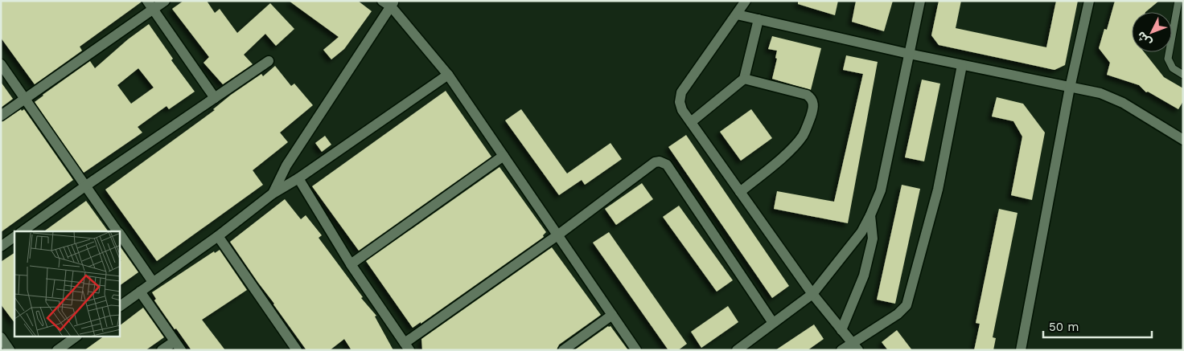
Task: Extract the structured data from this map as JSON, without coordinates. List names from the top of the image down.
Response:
{
  "scale_bar": "50 m",
  "north": "bottom left"
}
